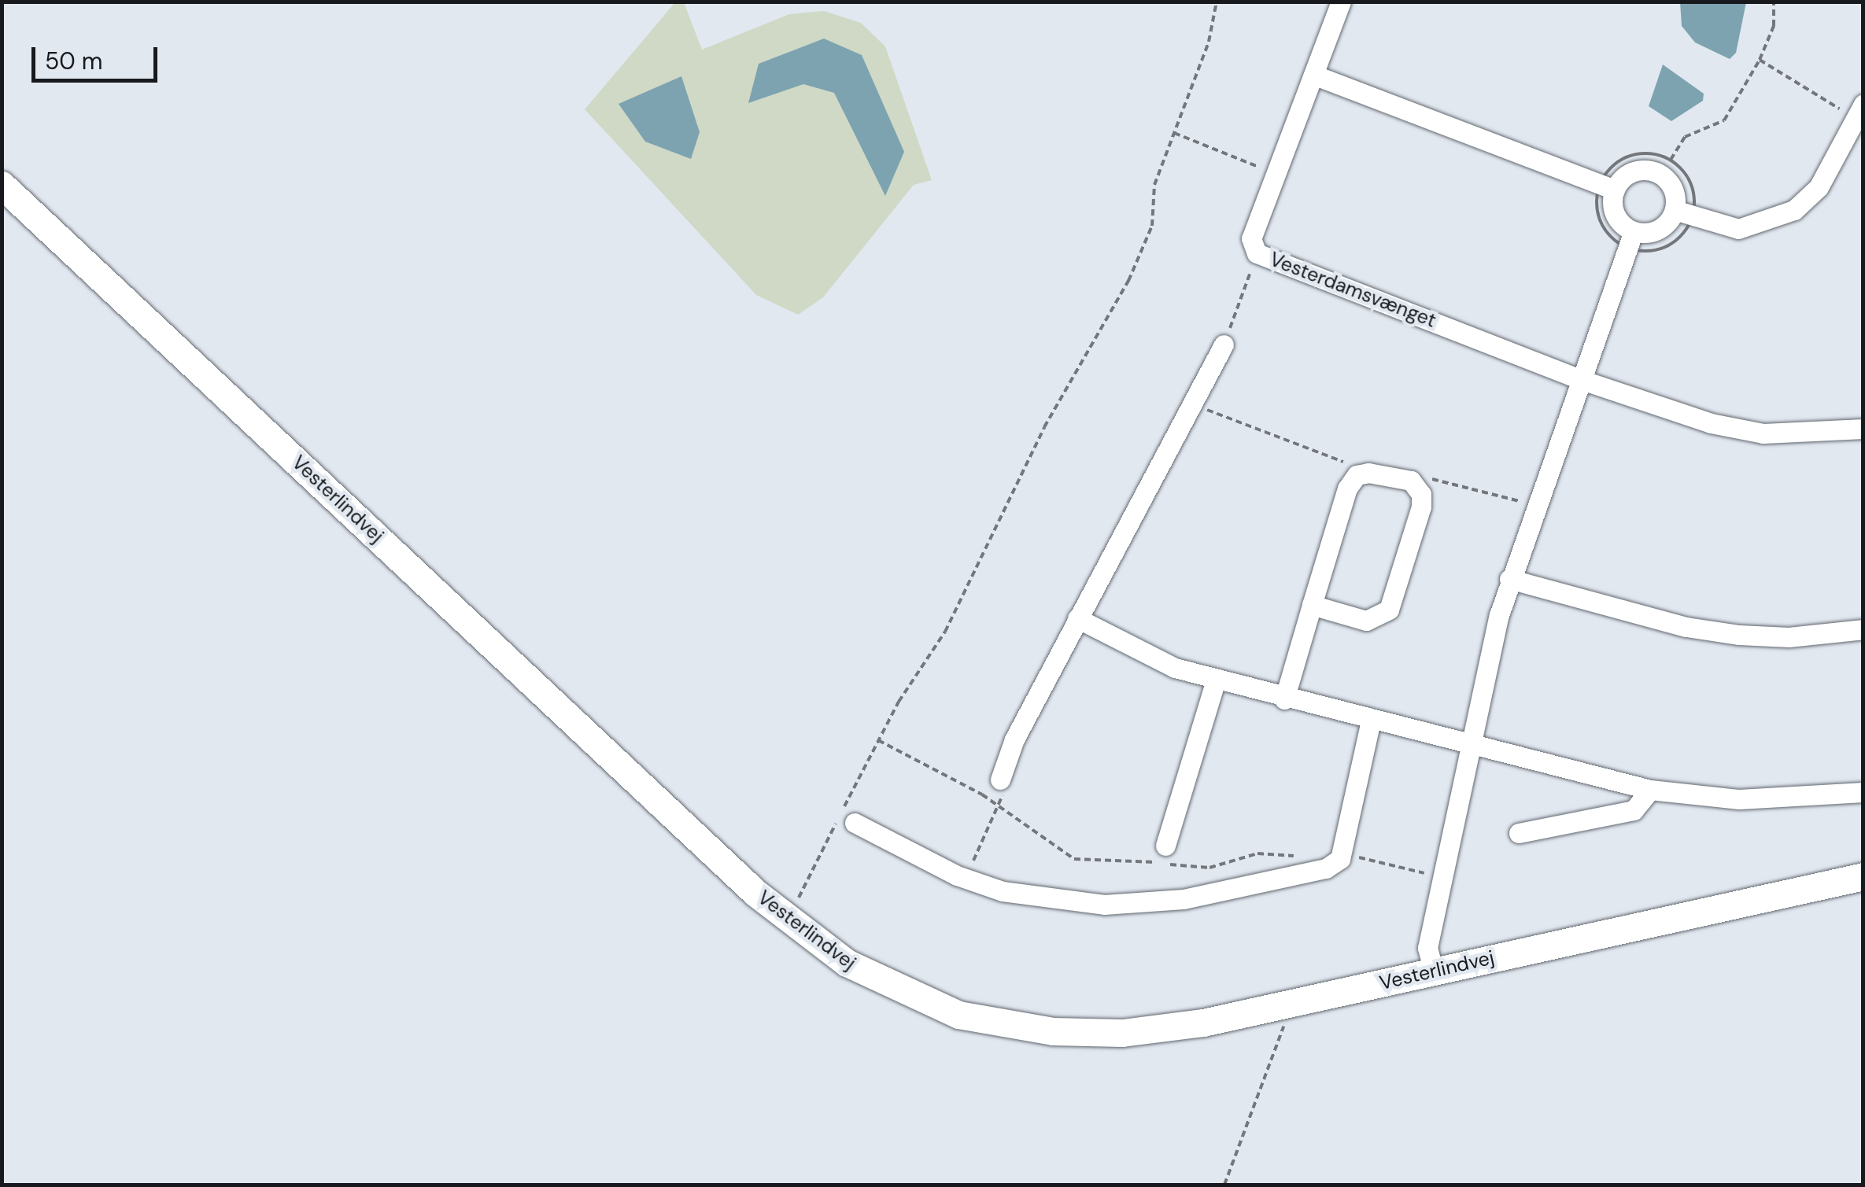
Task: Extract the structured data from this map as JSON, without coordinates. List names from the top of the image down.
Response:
{
  "streets": {
    "street": ["Vesterdamsvænget", "Vesterlindvej"]
  },
  "scale_bar": "50 m"
}
